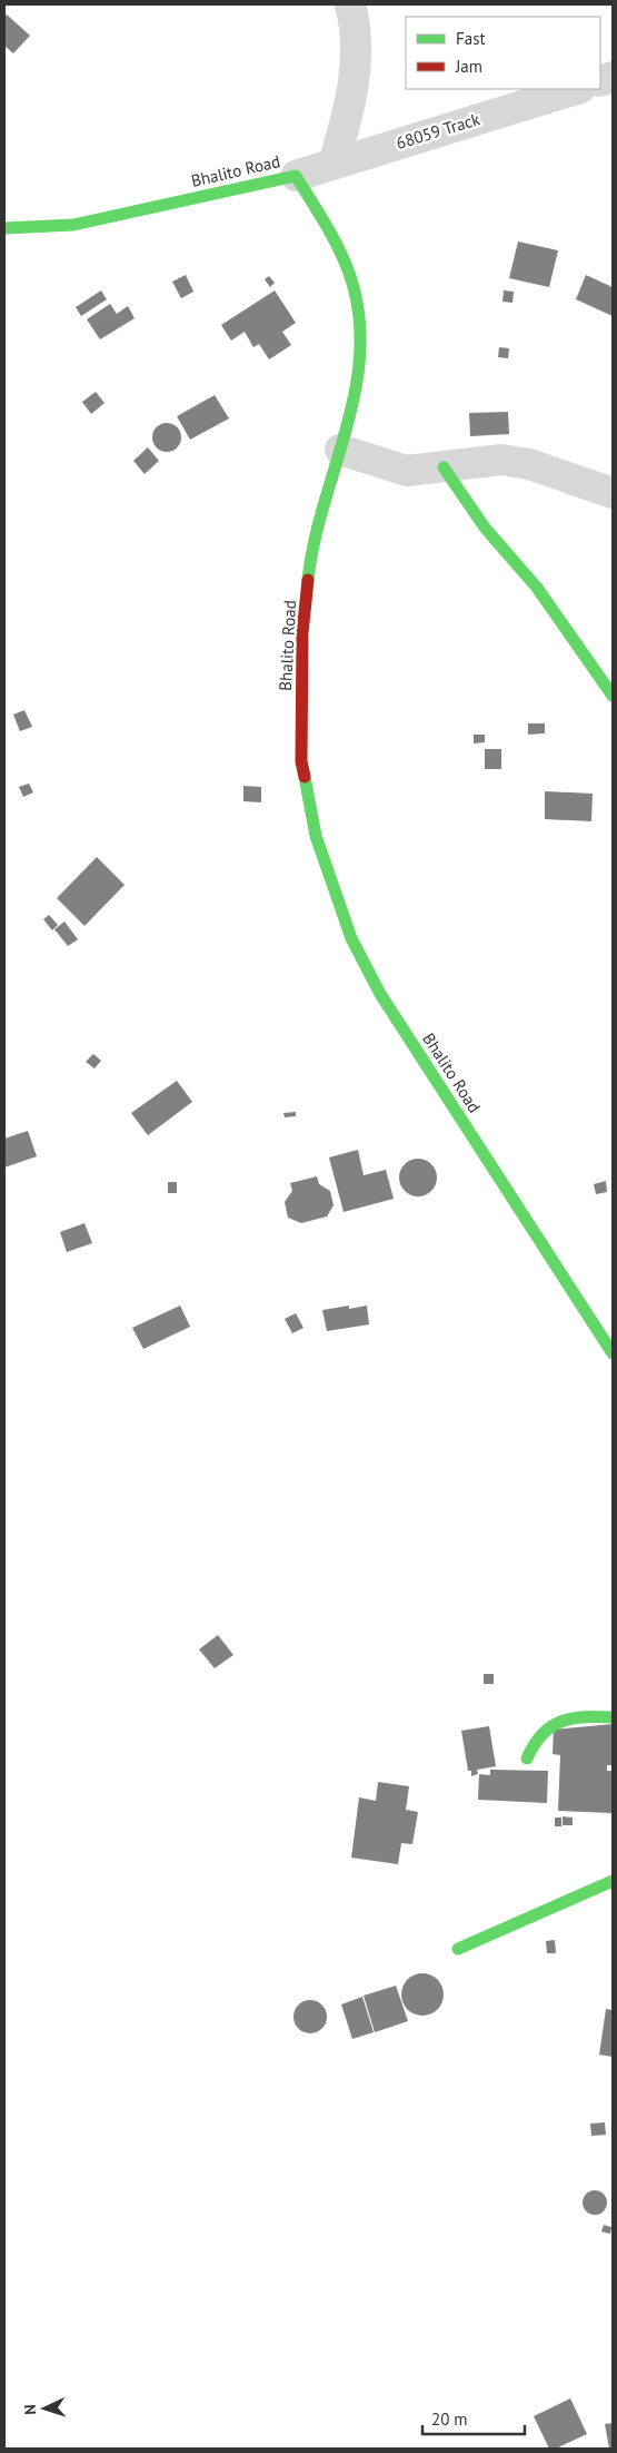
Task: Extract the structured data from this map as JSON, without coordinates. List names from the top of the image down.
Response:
{
  "streets": {
    "street": ["68059 Track", "Bhalito Road"]
  },
  "crossings": [
    ["68059 Track", "Bhalito Road"]
  ],
  "legend": ["Fast", "Jam"],
  "scale_bar": "20 m",
  "north": "left"
}
